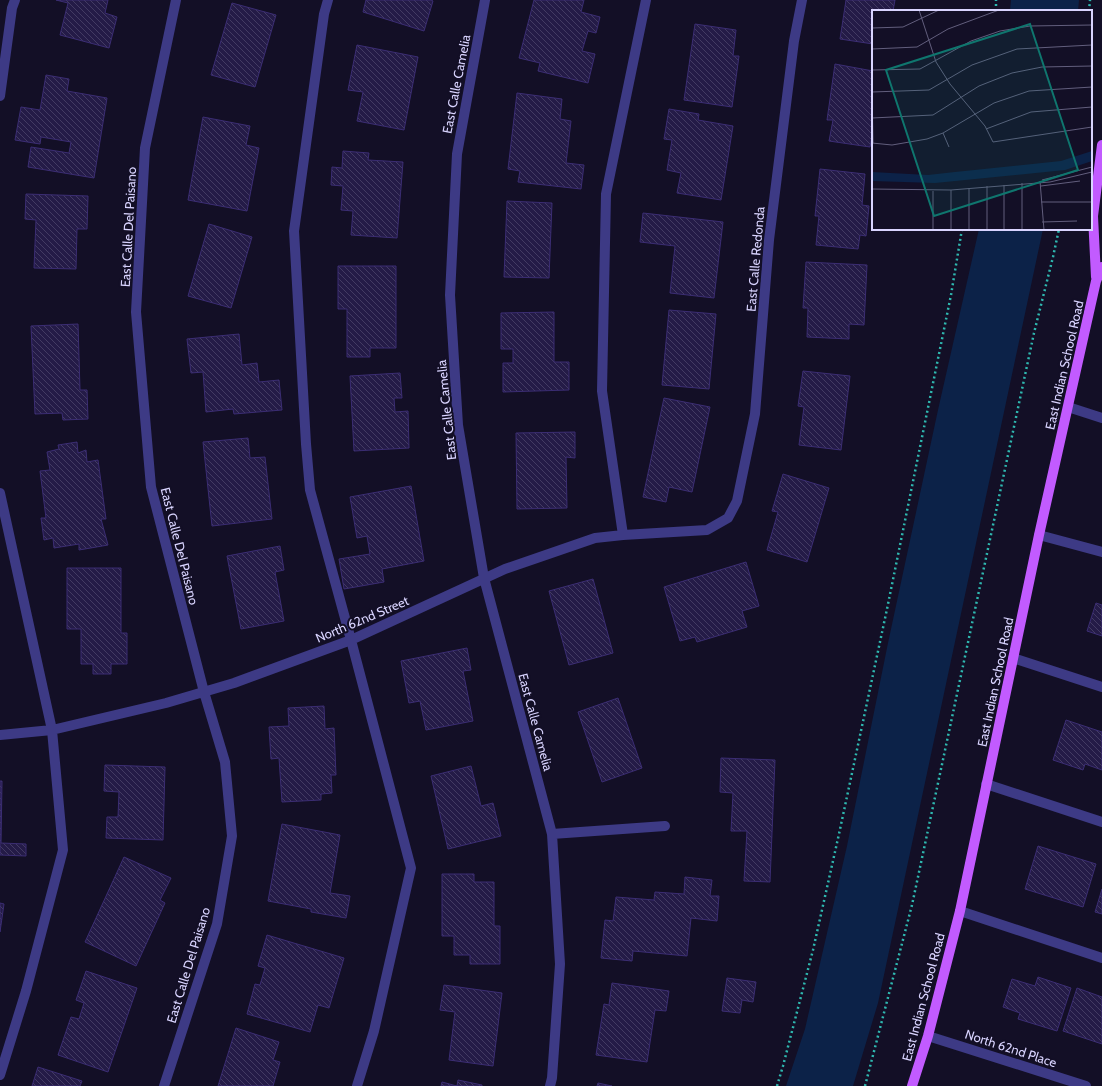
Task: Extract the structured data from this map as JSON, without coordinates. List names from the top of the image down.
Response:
{
  "streets": {
    "main road": ["East Indian School Road"],
    "street": [
      "East Calle Camelia",
      "East Calle Del Paisano",
      "East Calle Redonda",
      "North 62nd Street",
      "North 62nd Place"
    ]
  },
  "crossings": [
    ["East Calle Camelia", "North 62nd Street"],
    ["East Calle Del Paisano", "North 62nd Street"],
    ["East Calle Redonda", "North 62nd Street"],
    ["East Indian School Road", "North 62nd Place"]
  ]
}
